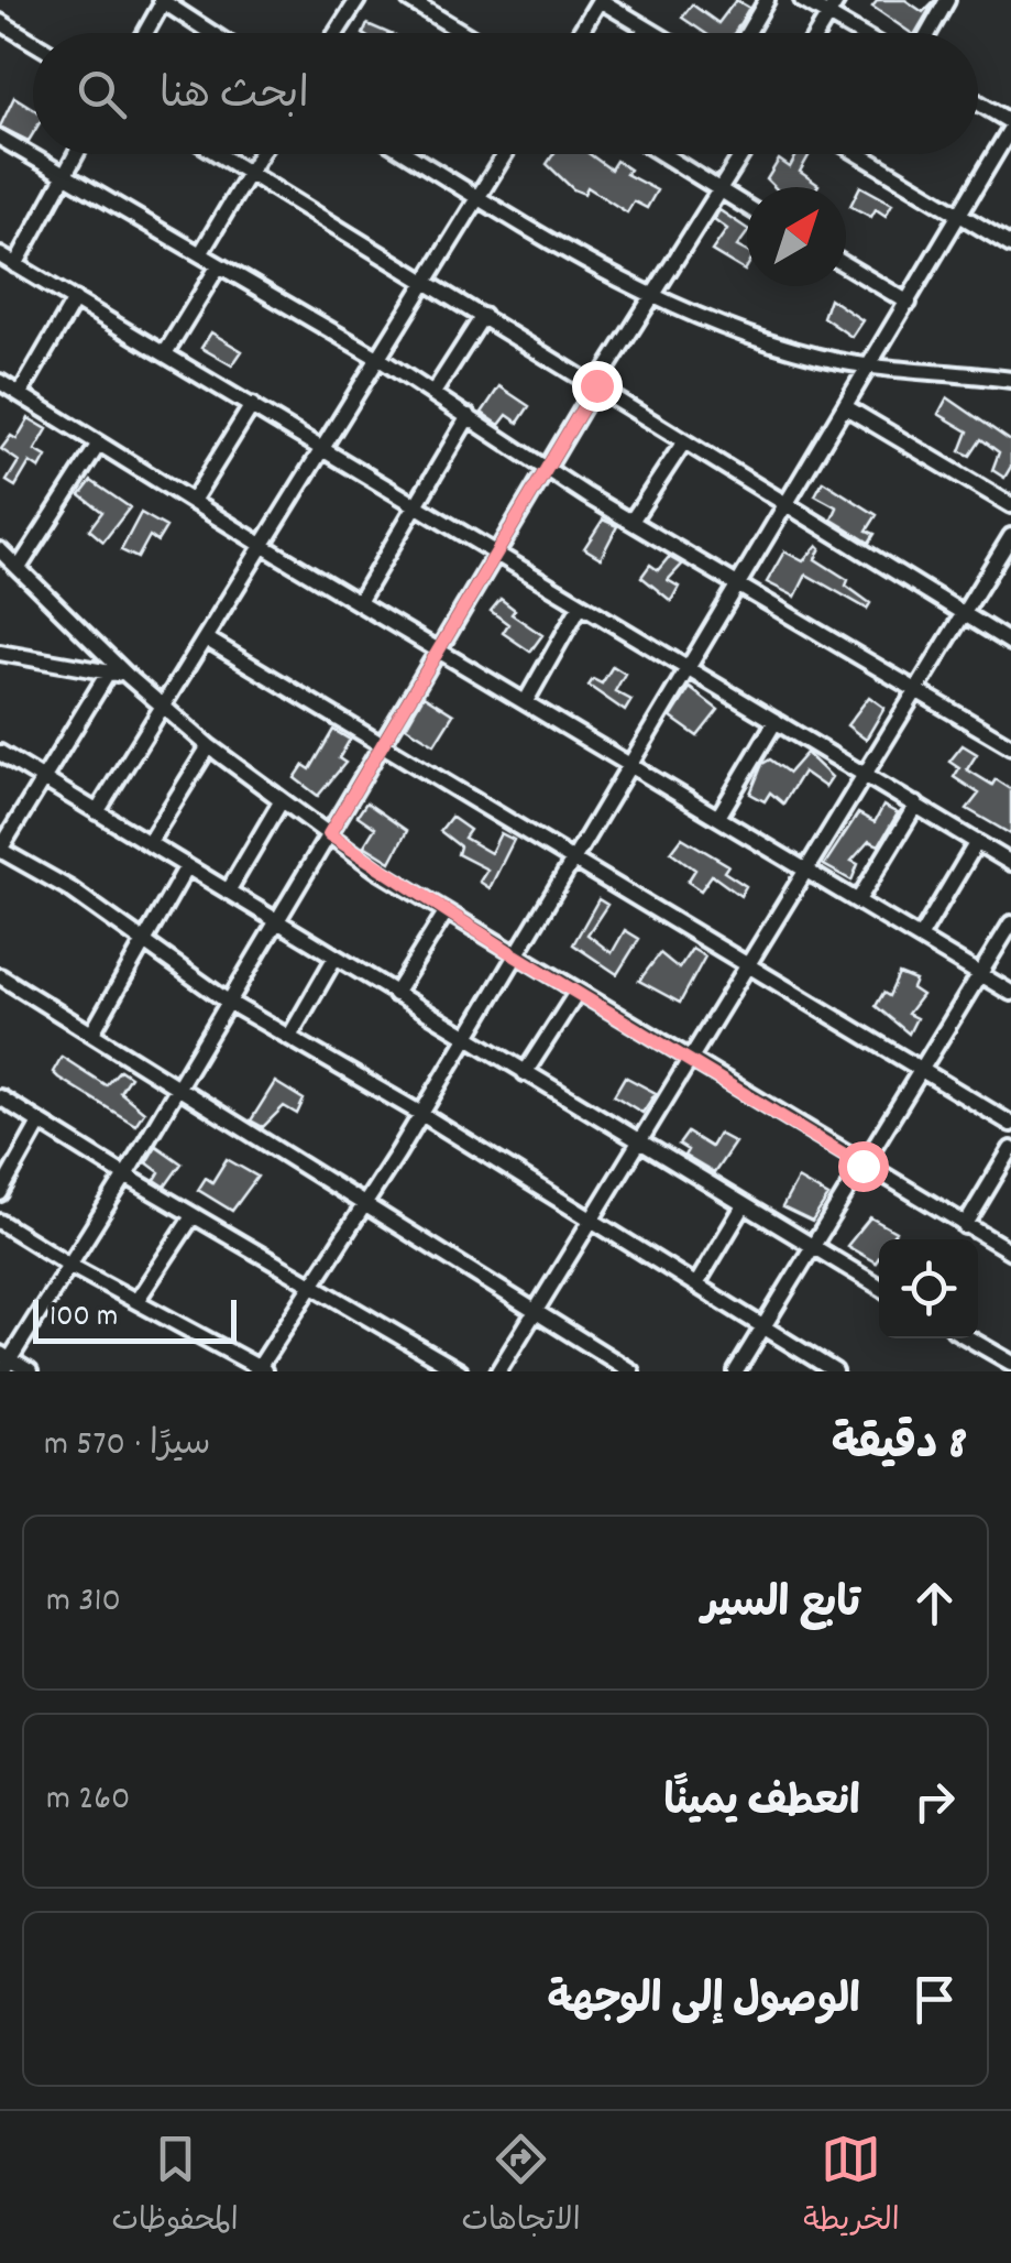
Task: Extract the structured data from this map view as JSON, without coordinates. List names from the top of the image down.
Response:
{
  "scale_bar": "100 m",
  "north": "top right",
  "page": {
    "search": "ابحث هنا",
    "scale": "100 m",
    "heading": ["8 دقيقة", "سيرًا · 570 m"],
    "list": [
      ["تابع السير", "310 m"],
      ["انعطف يمينًا", "260 m"],
      "الوصول إلى الوجهة"
    ],
    "nav": ["الخريطة", "الاتجاهات", "المحفوظات"]
  }
}
